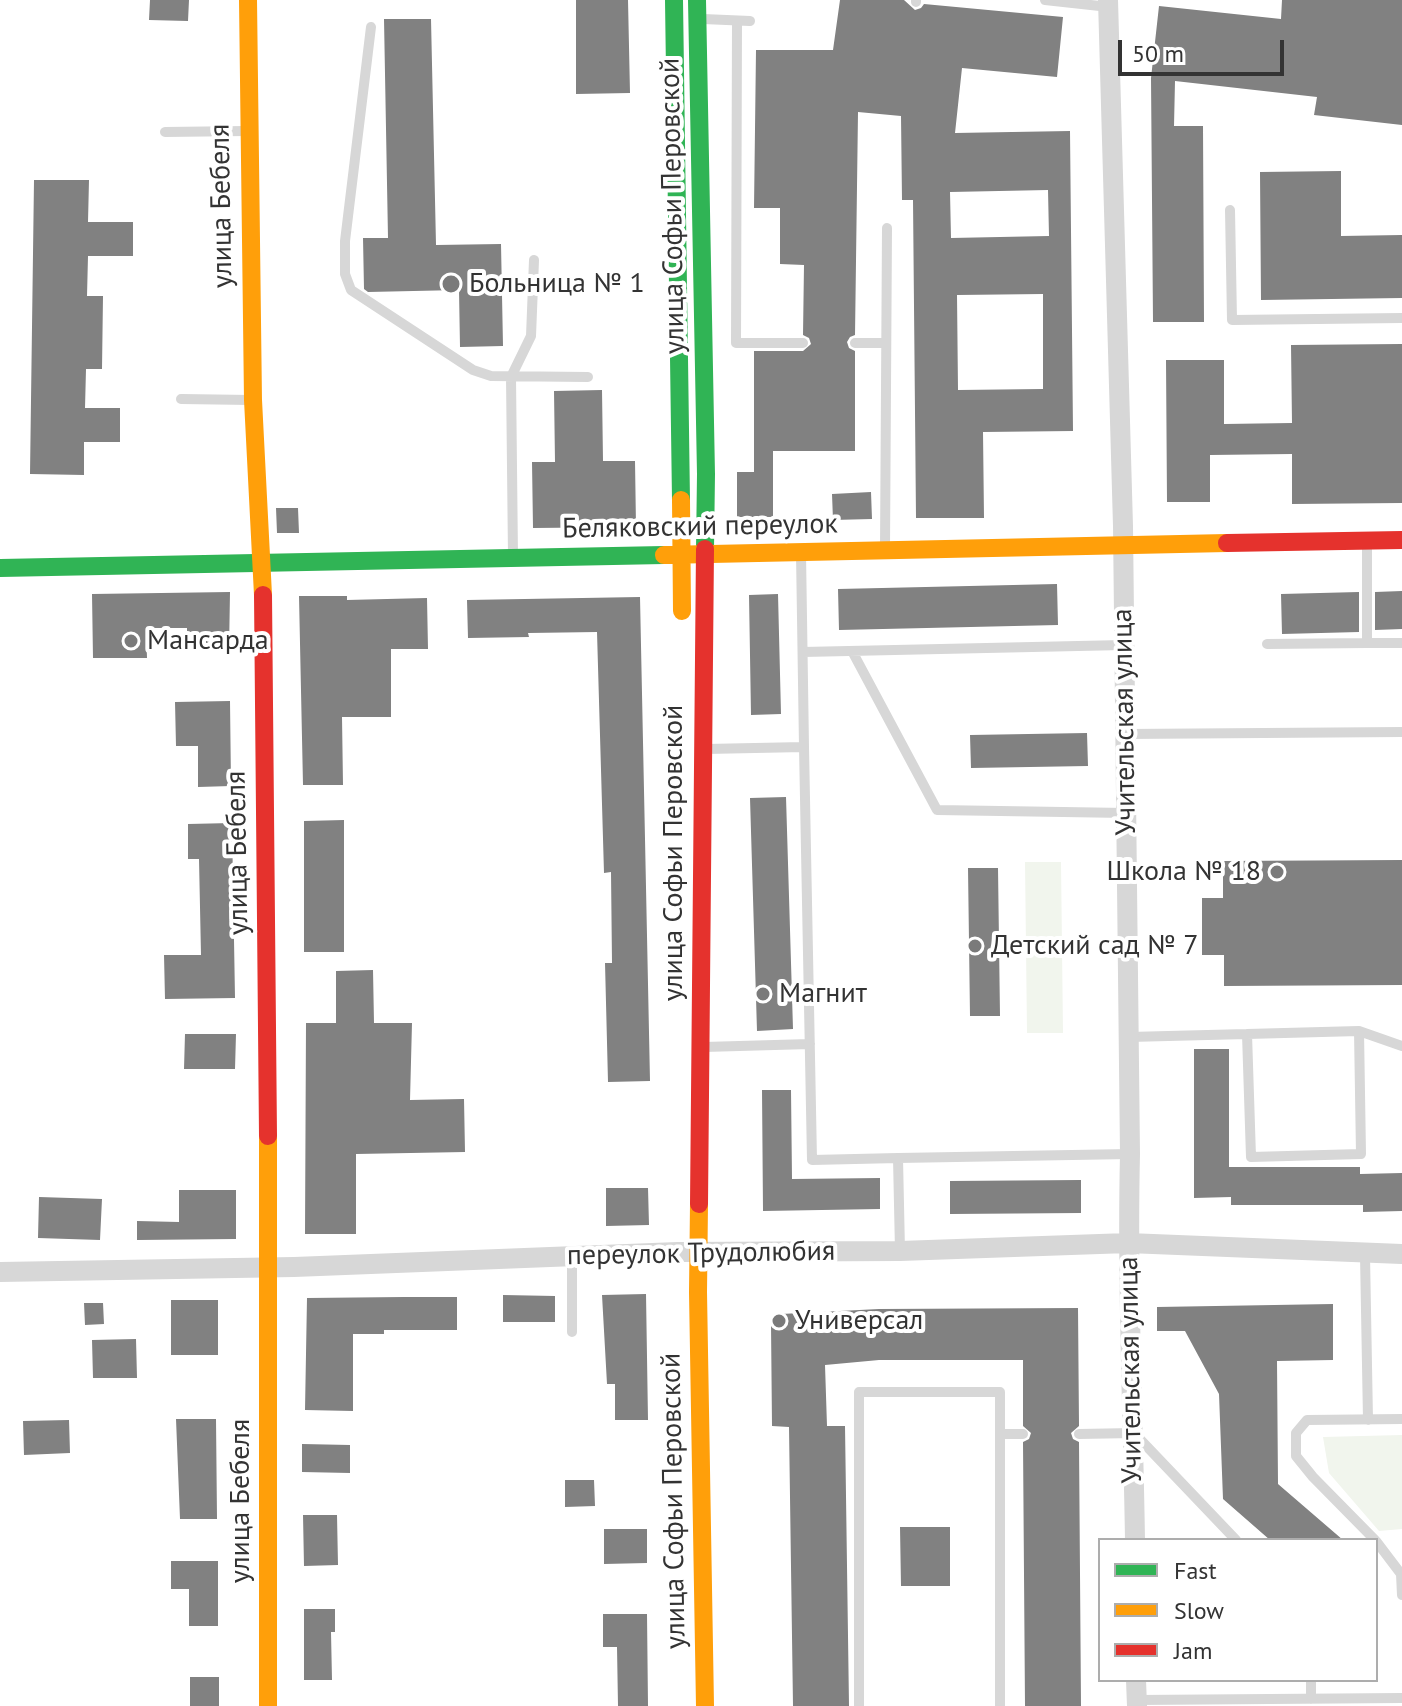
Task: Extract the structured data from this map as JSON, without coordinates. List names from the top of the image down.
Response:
{
  "streets": {
    "street": [
      "улица Бебеля",
      "улица Софьи Перовской",
      "Беляковский переулок",
      "Учительская улица",
      "переулок Трудолюбия"
    ]
  },
  "crossings": [
    ["улица Бебеля", "Беляковский переулок"],
    ["улица Бебеля", "переулок Трудолюбия"],
    ["улица Софьи Перовской", "Беляковский переулок"],
    ["улица Софьи Перовской", "переулок Трудолюбия"],
    ["Беляковский переулок", "Учительская улица"],
    ["Учительская улица", "переулок Трудолюбия"]
  ],
  "places": [
    "Больница № 1",
    "Мансарда",
    "Школа № 18",
    "Детский сад № 7",
    "Магнит",
    "Универсал"
  ],
  "legend": ["Fast", "Slow", "Jam"],
  "scale_bar": "50 m"
}
